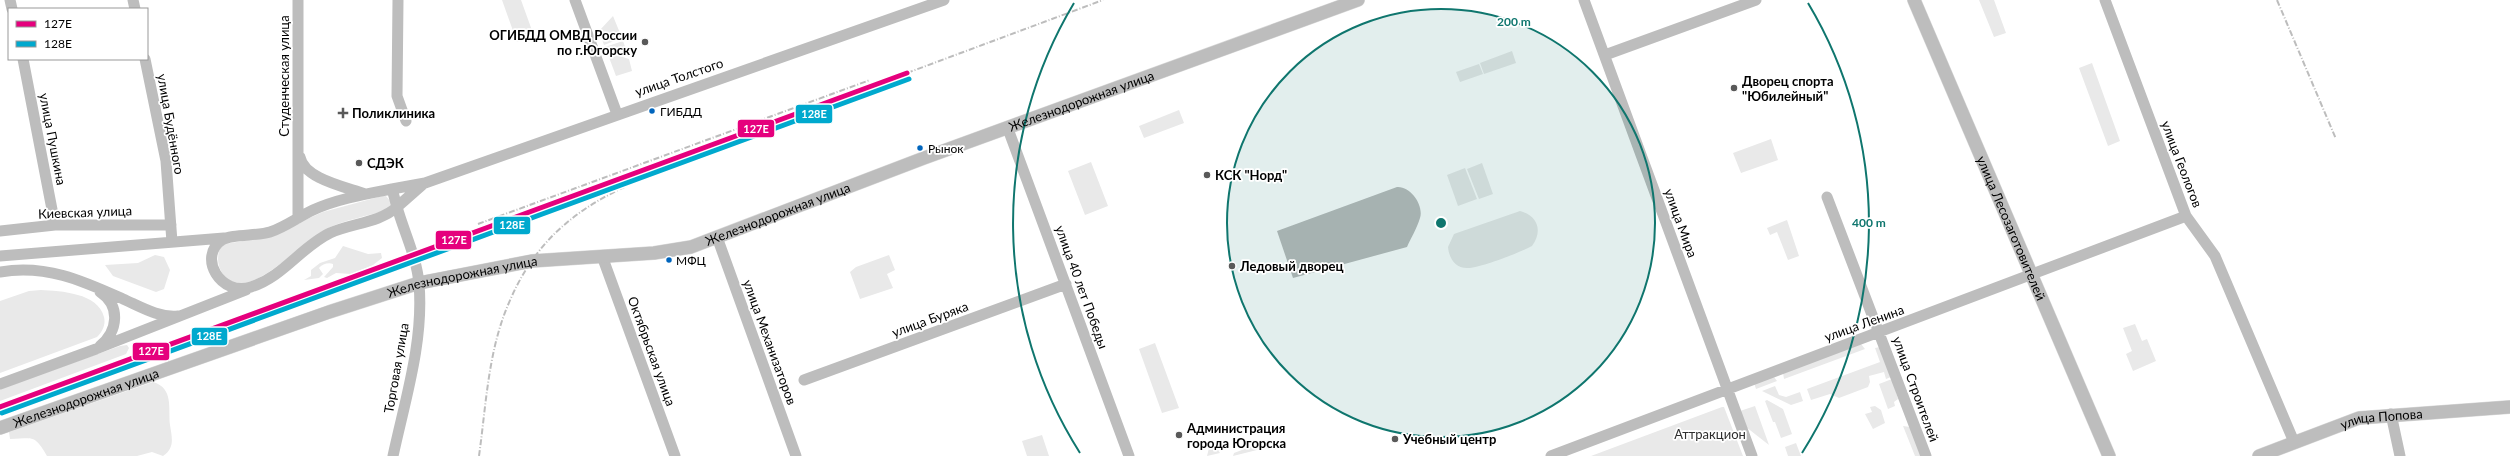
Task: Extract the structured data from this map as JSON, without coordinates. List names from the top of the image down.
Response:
{
  "streets": {
    "main road": ["Железнодорожная улица", "улица Лесозаготовителей", "улица Попова"],
    "street": [
      "Студенческая улица",
      "улица Толстого",
      "улица Будённого",
      "улица Пушкина",
      "улица Геологов",
      "Киевская улица",
      "улица Мира",
      "улица 40 лет Победы",
      "улица Буряка",
      "улица Ленина",
      "улица Механизаторов",
      "Октябрьская улица",
      "Торговая улица",
      "улица Строителей"
    ]
  },
  "crossings": [
    ["Железнодорожная улица", "улица 40 лет Победы"],
    ["Железнодорожная улица", "улица Механизаторов"],
    ["Железнодорожная улица", "Октябрьская улица"],
    ["Железнодорожная улица", "Торговая улица"],
    ["улица Будённого", "Киевская улица"],
    ["улица Пушкина", "Киевская улица"],
    ["улица Геологов", "улица Ленина"],
    ["улица Геологов", "улица Попова"],
    ["улица Мира", "улица Ленина"],
    ["улица Лесозаготовителей", "улица Ленина"],
    ["улица 40 лет Победы", "улица Буряка"],
    ["улица Ленина", "улица Строителей"]
  ],
  "parks": ["Аттракцион"],
  "places": {
    "other": [
      "ОГИБДД ОМВД России по г.Югорску",
      "Дворец спорта \"Юбилейный\"",
      "ГИБДД",
      "Рынок",
      "СДЭК",
      "КСК \"Норд\"",
      "МФЦ",
      "Ледовый дворец",
      "Администрация города Югорска",
      "Учебный центр"
    ],
    "health": ["Поликлиника"]
  },
  "lines": ["transit line 127Е", "transit line 128Е"],
  "legend": ["127Е", "128Е"],
  "rings": ["200 m", "400 m"]
}
